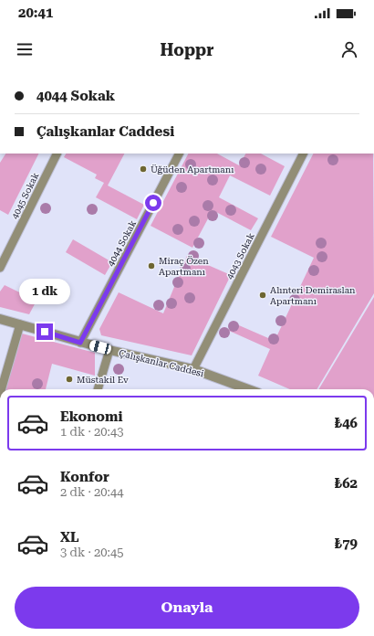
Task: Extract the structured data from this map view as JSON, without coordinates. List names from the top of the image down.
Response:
{
  "streets": {
    "street": ["Çalışkanlar Caddesi"],
    "lane": ["4045 Sokak", "4044 Sokak", "4043 Sokak"]
  },
  "crossings": [
    ["4044 Sokak", "Çalışkanlar Caddesi"],
    ["4043 Sokak", "Çalışkanlar Caddesi"]
  ],
  "places": [
    "Üğüden Apartmanı",
    "Miraç Özen Apartmanı",
    "Alınteri Demiraslan Apartmanı",
    "Müstakil Ev"
  ],
  "page": {
    "status": "20:41",
    "header": "Hoppr",
    "banner": ["4044 Sokak", "Çalışkanlar Caddesi"],
    "bubble": "1 dk",
    "list": [
      {
        "name": "Ekonomi",
        "note": "1 dk · 20:43",
        "value": "₺46"
      },
      {
        "name": "Konfor",
        "note": "2 dk · 20:44",
        "value": "₺62"
      },
      {
        "name": "XL",
        "note": "3 dk · 20:45",
        "value": "₺79"
      }
    ],
    "buttons": "Onayla"
  }
}
